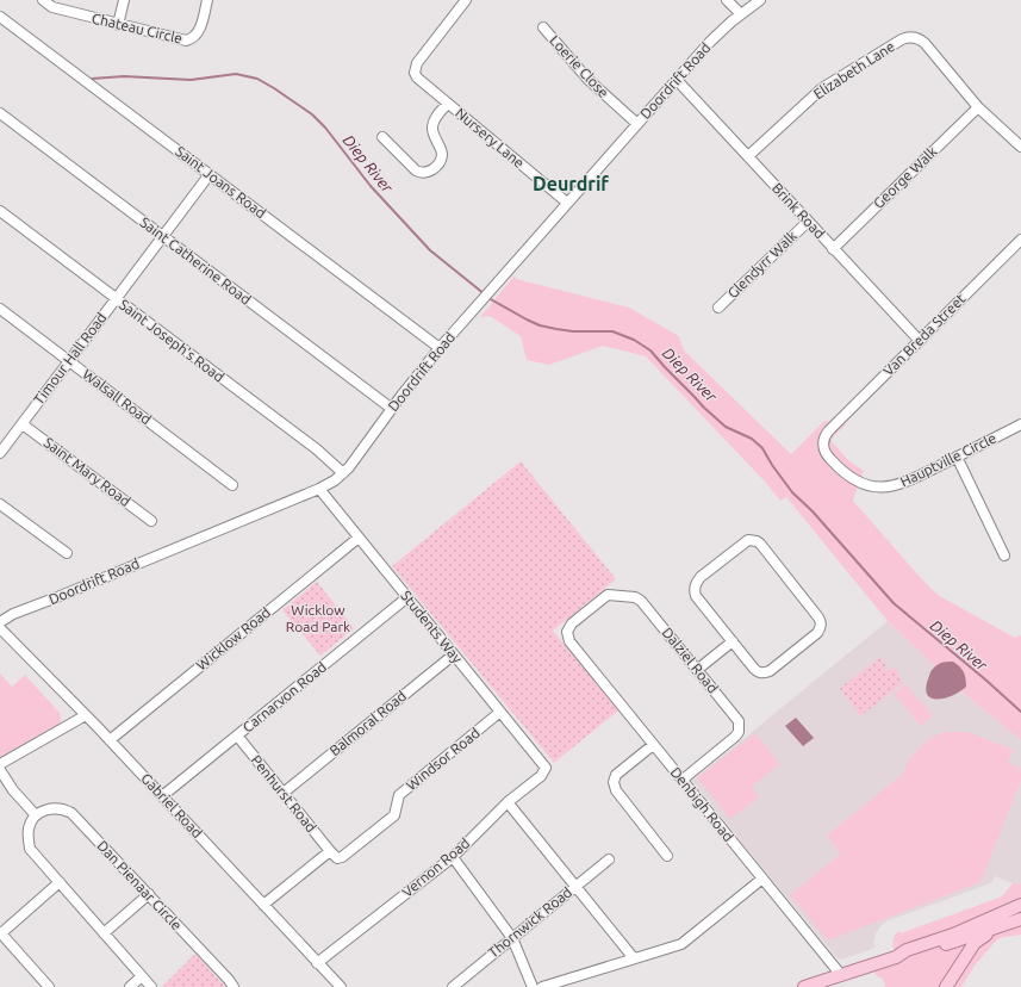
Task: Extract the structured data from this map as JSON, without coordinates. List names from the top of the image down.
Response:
{
  "streets": {
    "street": [
      "Chateau Circle",
      "Loerie Close",
      "Elizabeth Lane",
      "Doordrift Road",
      "Nursery Lane",
      "George Walk",
      "Saint Joans Road",
      "Brink Road",
      "Saint Catherine Road",
      "Glendyrr Walk",
      "Van Breda Street",
      "Saint Joseph's Road",
      "Timour Hall Road",
      "Walsall Road",
      "Hauptville Circle",
      "Saint Mary Road",
      "Students Way",
      "Wicklow Road",
      "Dalziel Road",
      "Carnarvon Road",
      "Balmoral Road",
      "Windsor Road",
      "Penhurst Road",
      "Denbigh Road",
      "Gabriel Road",
      "Vernon Road",
      "Dan Pienaar Circle",
      "Thornwick Road"
    ]
  },
  "crossings": [
    ["Loerie Close", "Doordrift Road"],
    ["Elizabeth Lane", "George Walk"],
    ["Elizabeth Lane", "Brink Road"],
    ["Doordrift Road", "Nursery Lane"],
    ["Doordrift Road", "Saint Joans Road"],
    ["Doordrift Road", "Brink Road"],
    ["Doordrift Road", "Saint Catherine Road"],
    ["Doordrift Road", "Saint Joseph's Road"],
    ["Doordrift Road", "Students Way"],
    ["George Walk", "Brink Road"],
    ["Saint Joans Road", "Timour Hall Road"],
    ["Brink Road", "Glendyrr Walk"],
    ["Brink Road", "Van Breda Street"],
    ["Saint Catherine Road", "Timour Hall Road"],
    ["Van Breda Street", "Hauptville Circle"],
    ["Saint Joseph's Road", "Timour Hall Road"],
    ["Timour Hall Road", "Walsall Road"],
    ["Timour Hall Road", "Saint Mary Road"],
    ["Students Way", "Wicklow Road"],
    ["Students Way", "Carnarvon Road"],
    ["Students Way", "Balmoral Road"],
    ["Students Way", "Windsor Road"],
    ["Students Way", "Vernon Road"],
    ["Wicklow Road", "Gabriel Road"],
    ["Dalziel Road", "Denbigh Road"],
    ["Carnarvon Road", "Penhurst Road"],
    ["Carnarvon Road", "Gabriel Road"],
    ["Balmoral Road", "Penhurst Road"],
    ["Windsor Road", "Penhurst Road"],
    ["Gabriel Road", "Vernon Road"]
  ],
  "districts": ["Deurdrif"],
  "water": ["Diep River"],
  "parks": ["Wicklow Road Park"]
}
